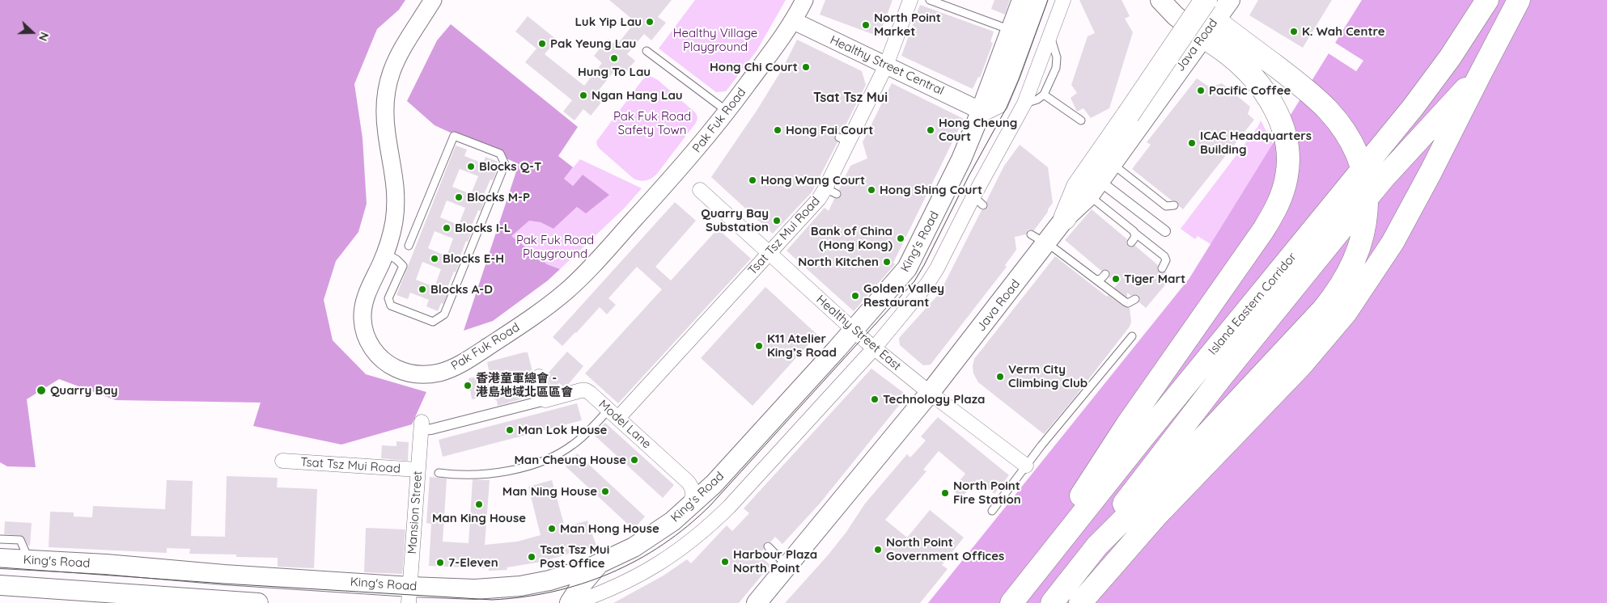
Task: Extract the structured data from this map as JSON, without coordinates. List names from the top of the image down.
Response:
{
  "streets": {
    "highway": ["Island Eastern Corridor"],
    "main road": ["Java Road", "King's Road"],
    "street": [
      "Healthy Street Central",
      "Pak Fuk Road",
      "Tsat Tsz Mui Road",
      "Healthy Street East",
      "Model Lane",
      "Mansion Street"
    ]
  },
  "crossings": [
    ["Java Road", "Healthy Street East"],
    ["Healthy Street Central", "Pak Fuk Road"],
    ["Healthy Street Central", "Tsat Tsz Mui Road"],
    ["Healthy Street Central", "King's Road"],
    ["Tsat Tsz Mui Road", "Healthy Street East"],
    ["Tsat Tsz Mui Road", "Model Lane"],
    ["Tsat Tsz Mui Road", "Mansion Street"],
    ["King's Road", "Healthy Street East"],
    ["King's Road", "Model Lane"],
    ["King's Road", "Mansion Street"]
  ],
  "districts": ["Tsat Tsz Mui"],
  "parks": ["Healthy Village Playground", "Pak Fuk Road Safety Town", "Pak Fuk Road Playground"],
  "places": [
    "Luk Yip Lau",
    "North Point Market",
    "K. Wah Centre",
    "Pak Yeung Lau",
    "Hung To Lau",
    "Hong Chi Court",
    "Pacific Coffee",
    "Ngan Hang Lau",
    "Hong Fai Court",
    "Hong Cheung Court",
    "ICAC Headquarters Building",
    "Blocks Q-T",
    "Hong Wang Court",
    "Hong Shing Court",
    "Blocks M-P",
    "Quarry Bay Substation",
    "Blocks I-L",
    "Bank of China (Hong Kong)",
    "Blocks E-H",
    "North Kitchen",
    "Tiger Mart",
    "Blocks A-D",
    "Golden Valley Restaurant",
    "K11 Atelier King’s Road",
    "Verm City Climbing Club",
    "香港童軍總會 - 港島地域北區區會",
    "Quarry Bay",
    "Technology Plaza",
    "Man Lok House",
    "Man Cheung House",
    "Man Ning House",
    "North Point Fire Station",
    "Man King House",
    "Man Hong House",
    "North Point Government Offices",
    "Tsat Tsz Mui Post Office",
    "Harbour Plaza North Point",
    "7-Eleven"
  ],
  "north": "right"
}
